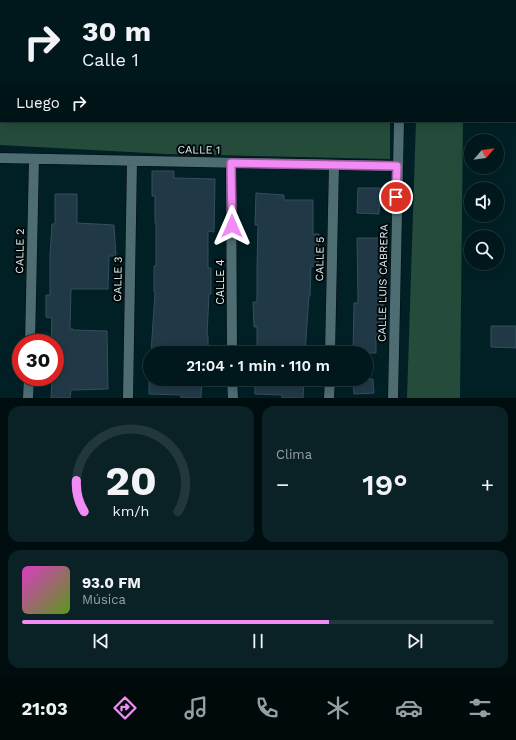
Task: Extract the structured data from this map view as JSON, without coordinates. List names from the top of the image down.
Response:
{
  "streets": {
    "street": [
      "CALLE 1",
      "CALLE 2",
      "CALLE 5",
      "CALLE 3",
      "CALLE 4",
      "CALLE LUIS CABRERA"
    ]
  },
  "crossings": [
    ["CALLE 1", "CALLE 2"],
    ["CALLE 1", "CALLE 5"],
    ["CALLE 1", "CALLE 3"],
    ["CALLE 1", "CALLE 4"],
    ["CALLE 1", "CALLE LUIS CABRERA"]
  ],
  "north": "top right",
  "page": {
    "turn": ["30 m", "Calle 1"],
    "then": "Luego",
    "limit": "30",
    "trip": "21:04 · 1 min · 110 m",
    "tile": "Clima",
    "heat": ["−", "19°", "+"],
    "song": ["93.0 FM", "Música"],
    "tabs": "21:03",
    "gauge": ["20", "km/h"]
  }
}
